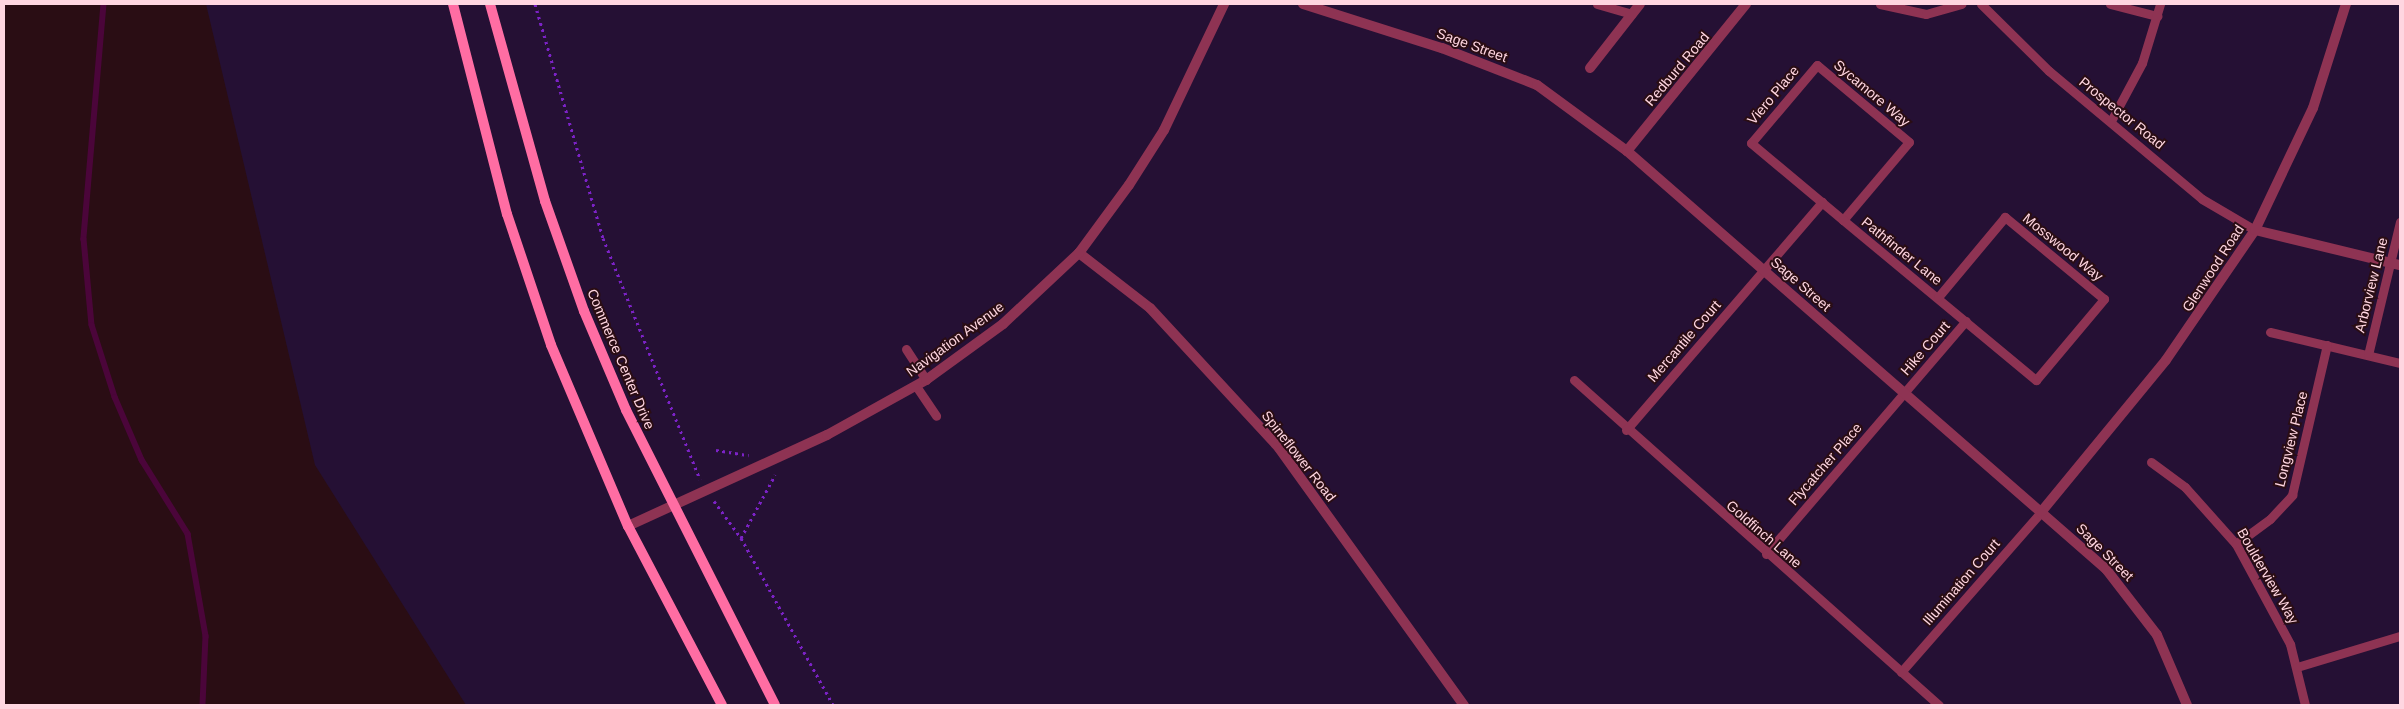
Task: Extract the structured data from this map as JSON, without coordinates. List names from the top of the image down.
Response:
{
  "streets": {
    "main road": ["Commerce Center Drive"],
    "street": [
      "Sage Street",
      "Redburd Road",
      "Glenwood Road",
      "Navigation Avenue",
      "Spineflower Road"
    ],
    "lane": [
      "Sycamore Way",
      "Viero Place",
      "Prospector Road",
      "Mosswood Way",
      "Pathfinder Lane",
      "Arborview Lane",
      "Mercantile Court",
      "Hike Court",
      "Longview Place",
      "Flycatcher Place",
      "Goldfinch Lane",
      "Boulderview Way",
      "Illumination Court"
    ]
  },
  "crossings": [
    ["Sage Street", "Redburd Road"],
    ["Sage Street", "Glenwood Road"],
    ["Sage Street", "Mercantile Court"],
    ["Sage Street", "Hike Court"],
    ["Sage Street", "Flycatcher Place"],
    ["Sage Street", "Illumination Court"],
    ["Sycamore Way", "Viero Place"],
    ["Sycamore Way", "Pathfinder Lane"],
    ["Viero Place", "Pathfinder Lane"],
    ["Prospector Road", "Glenwood Road"],
    ["Mosswood Way", "Pathfinder Lane"],
    ["Pathfinder Lane", "Mercantile Court"],
    ["Pathfinder Lane", "Hike Court"],
    ["Glenwood Road", "Illumination Court"],
    ["Navigation Avenue", "Commerce Center Drive"],
    ["Navigation Avenue", "Spineflower Road"],
    ["Mercantile Court", "Goldfinch Lane"],
    ["Hike Court", "Flycatcher Place"],
    ["Longview Place", "Boulderview Way"],
    ["Flycatcher Place", "Goldfinch Lane"],
    ["Goldfinch Lane", "Illumination Court"]
  ]
}
